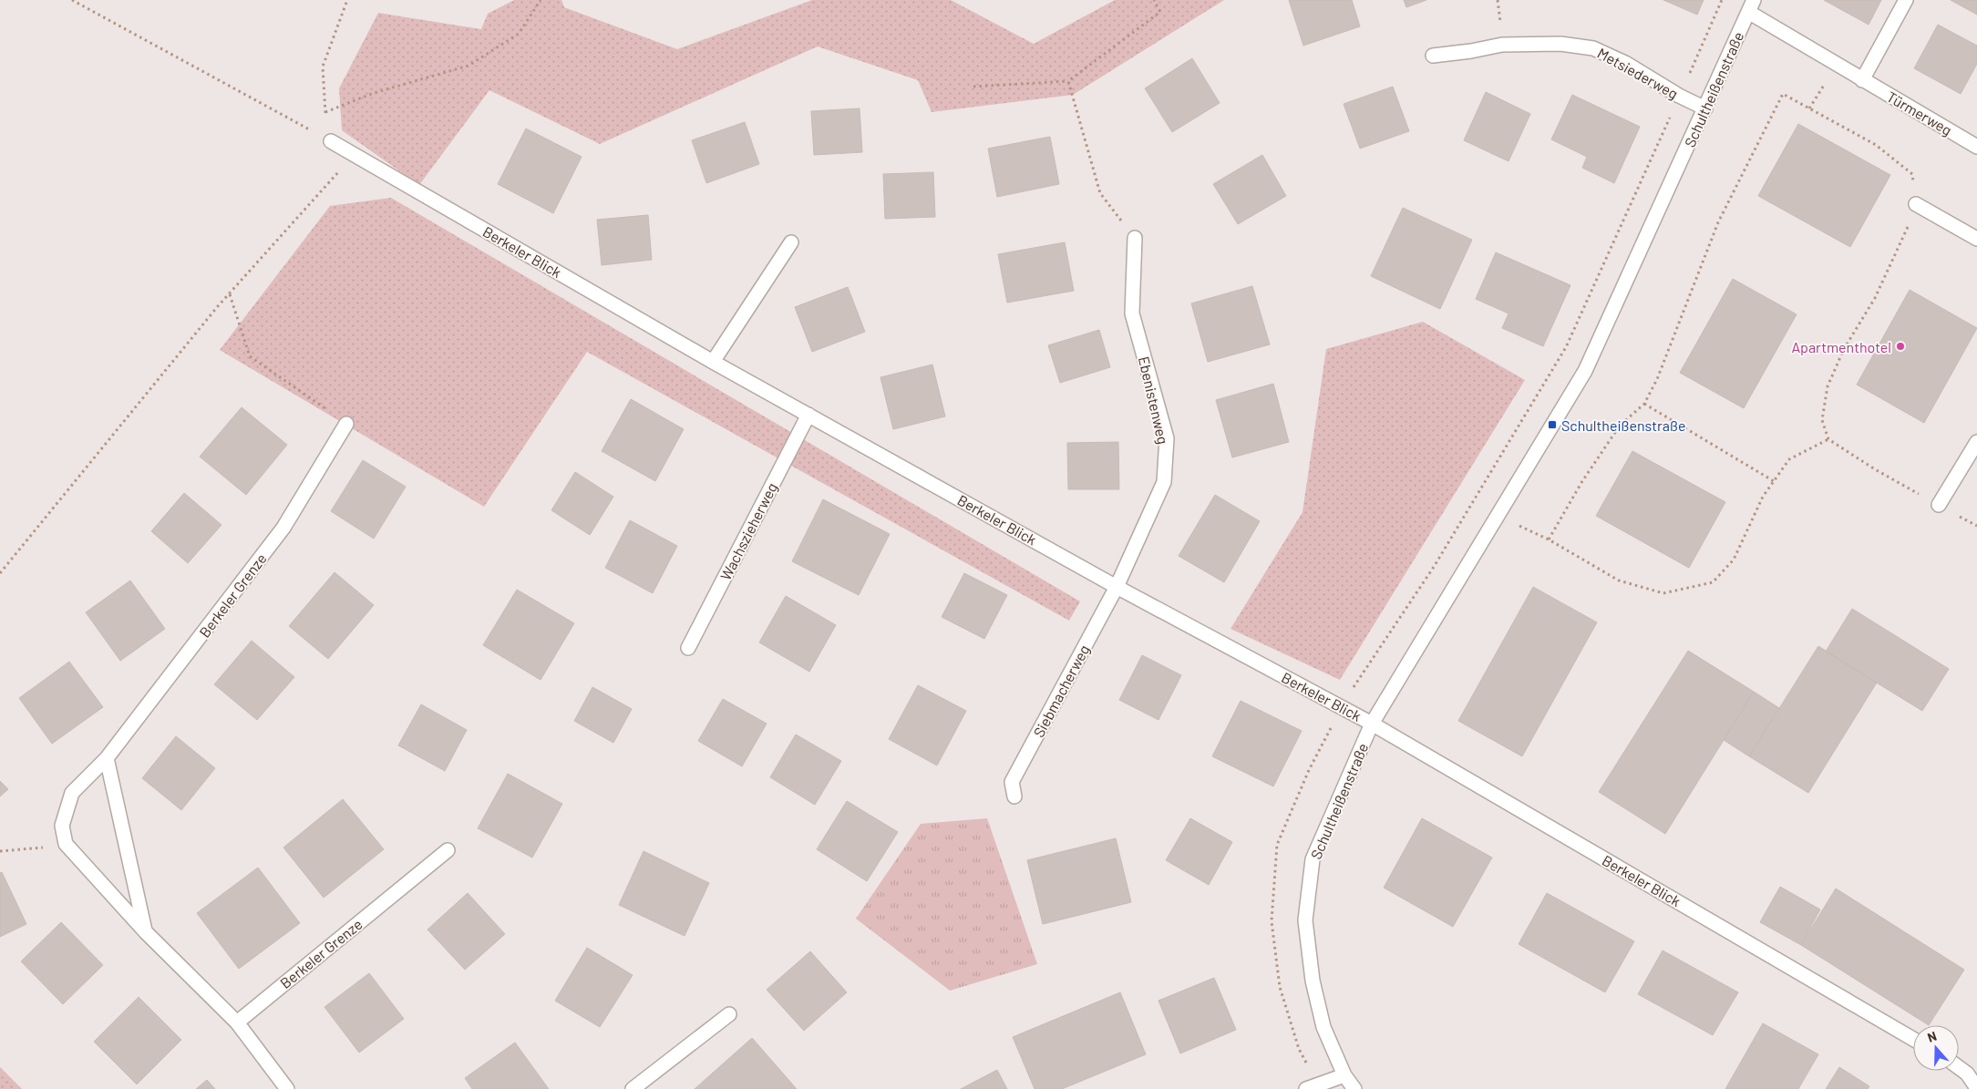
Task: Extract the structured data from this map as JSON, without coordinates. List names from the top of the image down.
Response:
{
  "streets": {
    "street": [
      "Metsiederweg",
      "Schultheißenstraße",
      "Türmerweg",
      "Berkeler Blick",
      "Ebenistenweg",
      "Wachszieherweg",
      "Berkeler Grenze",
      "Siebmacherweg"
    ]
  },
  "crossings": [
    ["Metsiederweg", "Schultheißenstraße"],
    ["Schultheißenstraße", "Türmerweg"],
    ["Schultheißenstraße", "Berkeler Blick"],
    ["Berkeler Blick", "Ebenistenweg"],
    ["Berkeler Blick", "Wachszieherweg"],
    ["Berkeler Blick", "Siebmacherweg"],
    ["Ebenistenweg", "Siebmacherweg"]
  ],
  "places": {
    "other": ["Apartmenthotel"],
    "transit": ["Schultheißenstraße"]
  },
  "north": "top"
}
